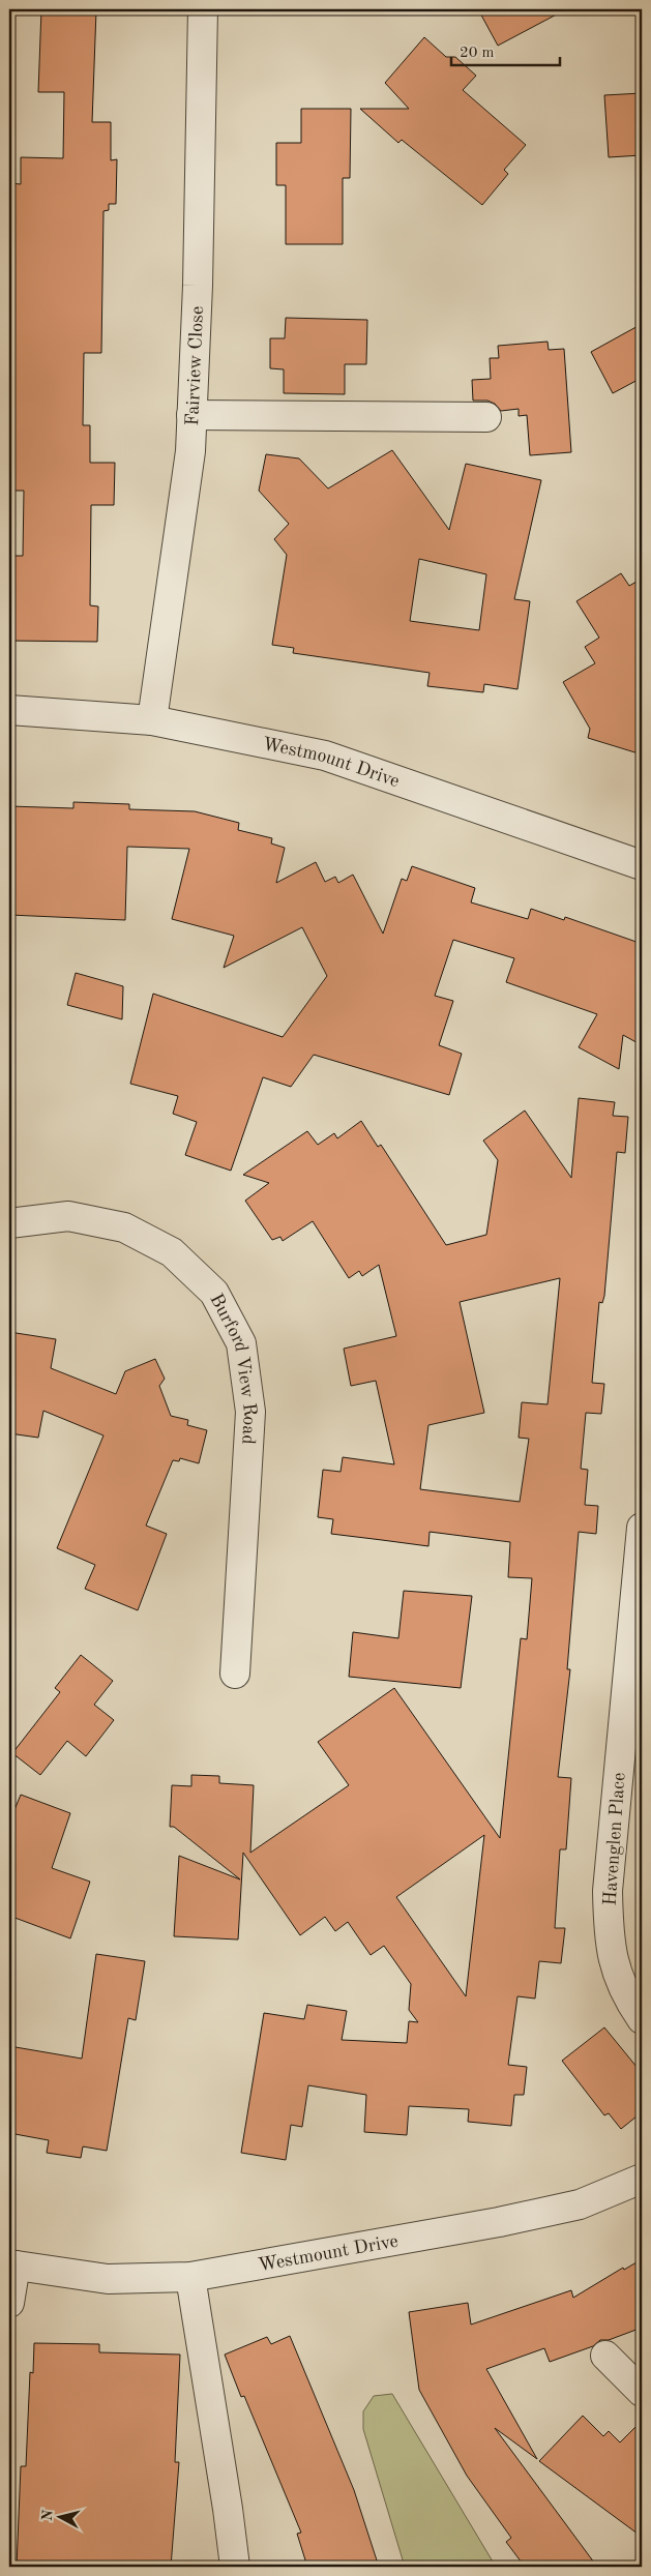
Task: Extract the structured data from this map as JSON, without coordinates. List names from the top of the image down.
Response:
{
  "streets": {
    "street": [
      "Fairview Close",
      "Westmount Drive",
      "Burford View Road",
      "Havenglen Place"
    ]
  },
  "crossings": [
    ["Fairview Close", "Westmount Drive"]
  ],
  "scale_bar": "20 m",
  "north": "left"
}
